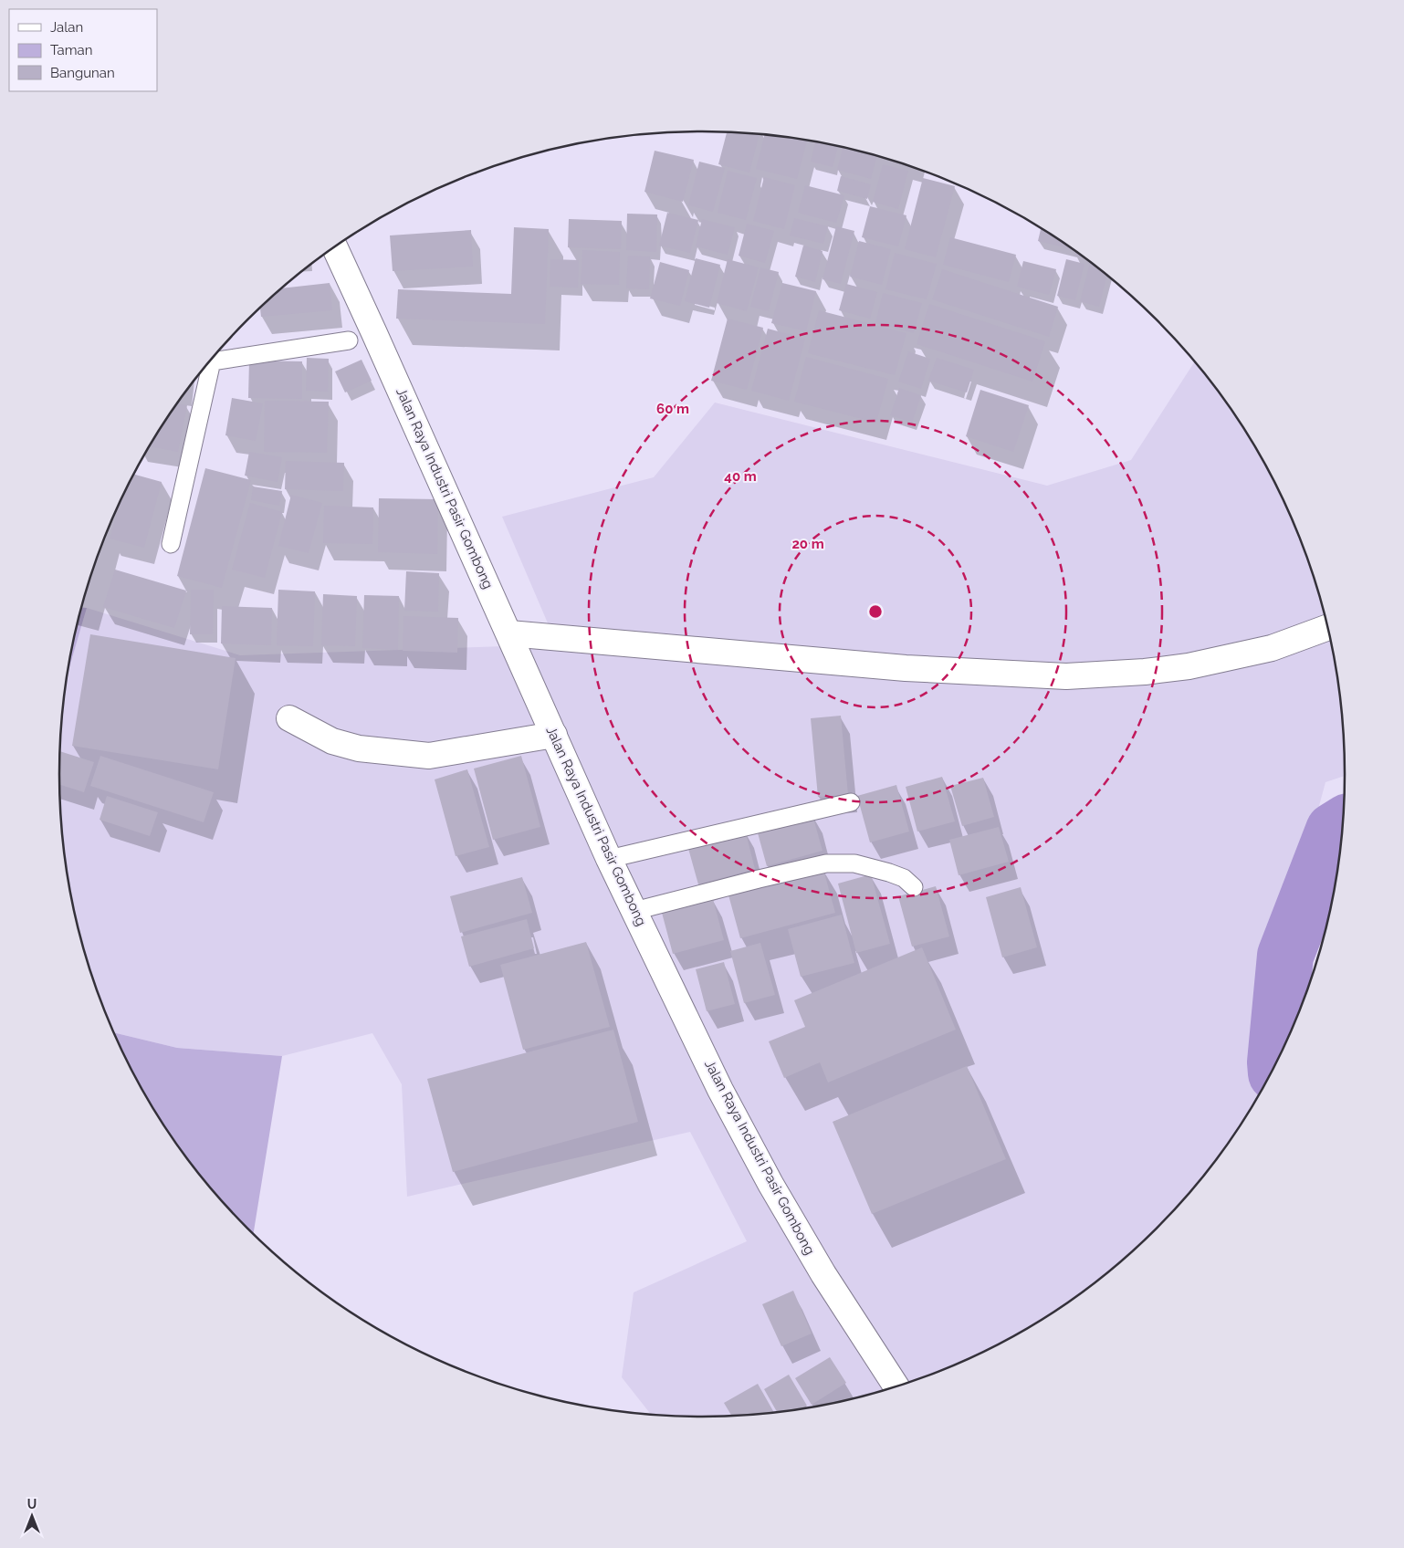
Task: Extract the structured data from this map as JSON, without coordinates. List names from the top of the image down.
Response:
{
  "streets": {
    "main road": ["Jalan Raya Industri Pasir Gombong"]
  },
  "legend": ["Jalan", "Taman", "Bangunan"],
  "north": "top",
  "rings": ["60 m", "40 m", "20 m"]
}
